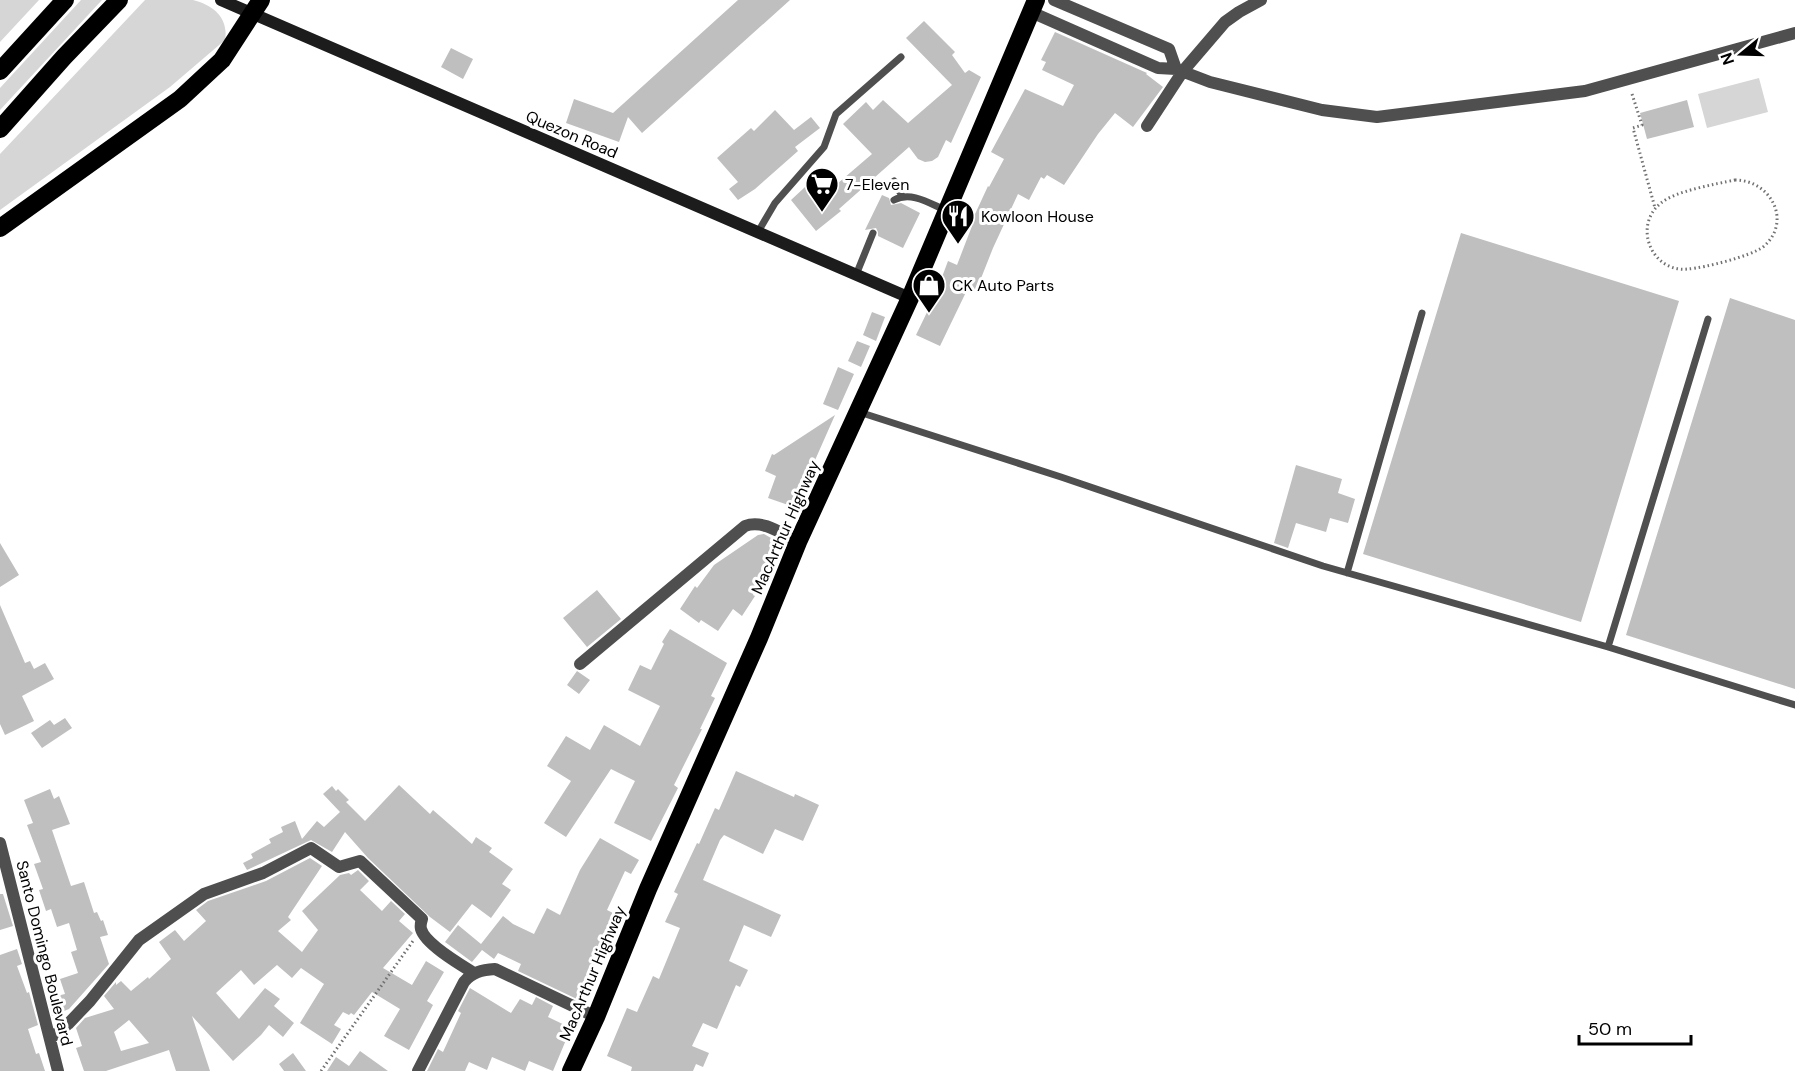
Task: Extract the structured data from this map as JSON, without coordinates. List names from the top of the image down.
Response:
{
  "streets": {
    "highway": ["MacArthur Highway"],
    "main road": ["Quezon Road"],
    "street": ["Santo Domingo Boulevard"]
  },
  "crossings": [
    ["Quezon Road", "MacArthur Highway"]
  ],
  "places": {
    "supermarket": ["7-Eleven"],
    "restaurant": ["Kowloon House"],
    "shop": ["CK Auto Parts"]
  },
  "scale_bar": "50 m",
  "north": "left"
}
